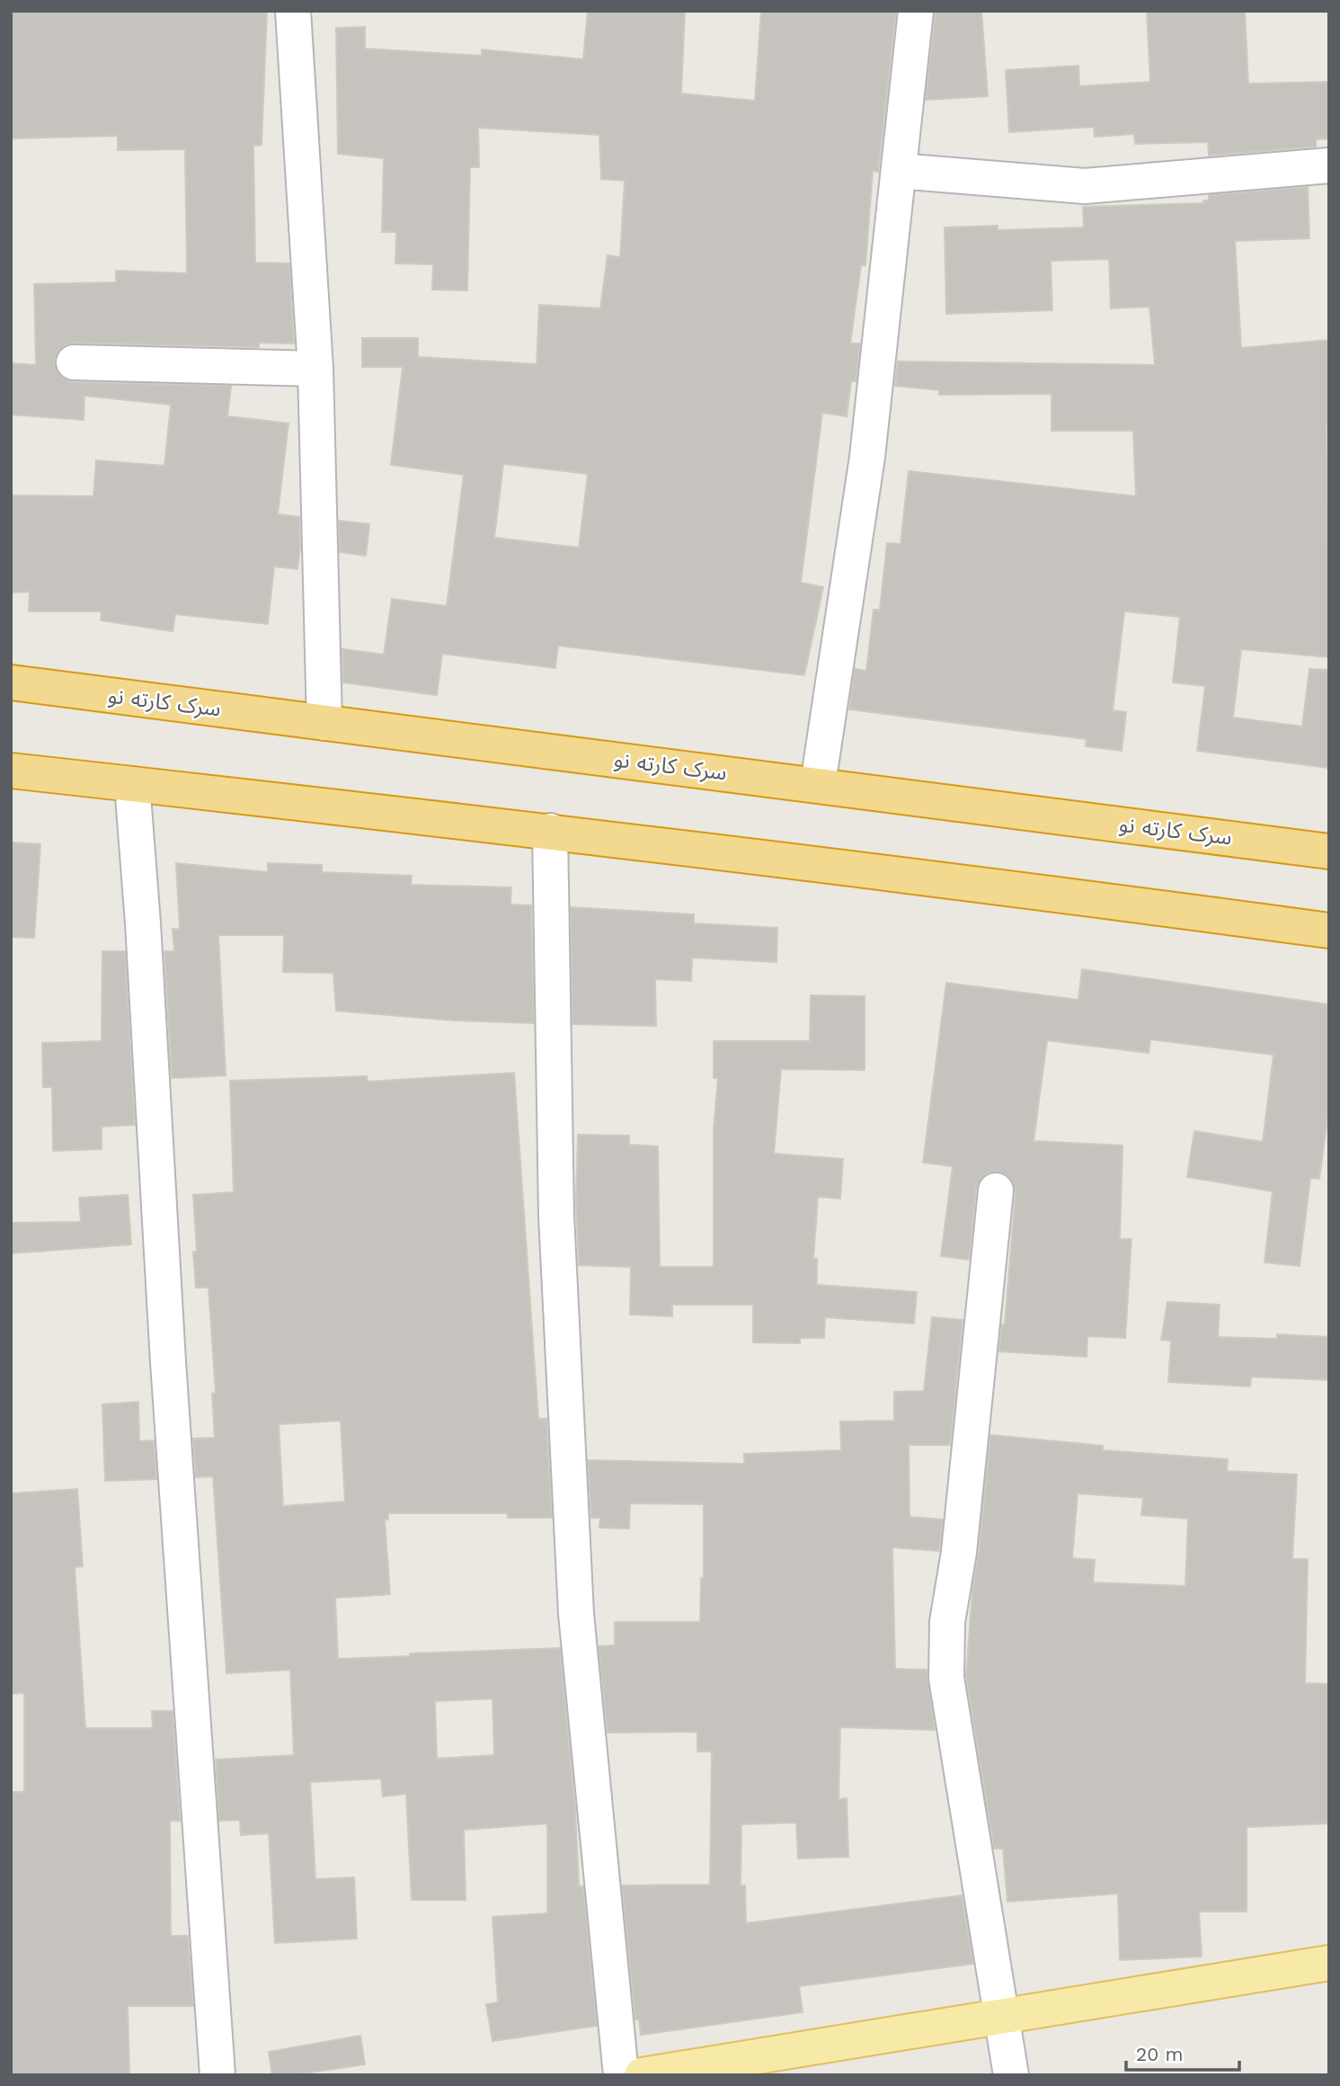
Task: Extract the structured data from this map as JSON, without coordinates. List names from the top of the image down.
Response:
{
  "streets": {
    "highway": ["سرک کارته نو"]
  },
  "scale_bar": "20 m"
}
